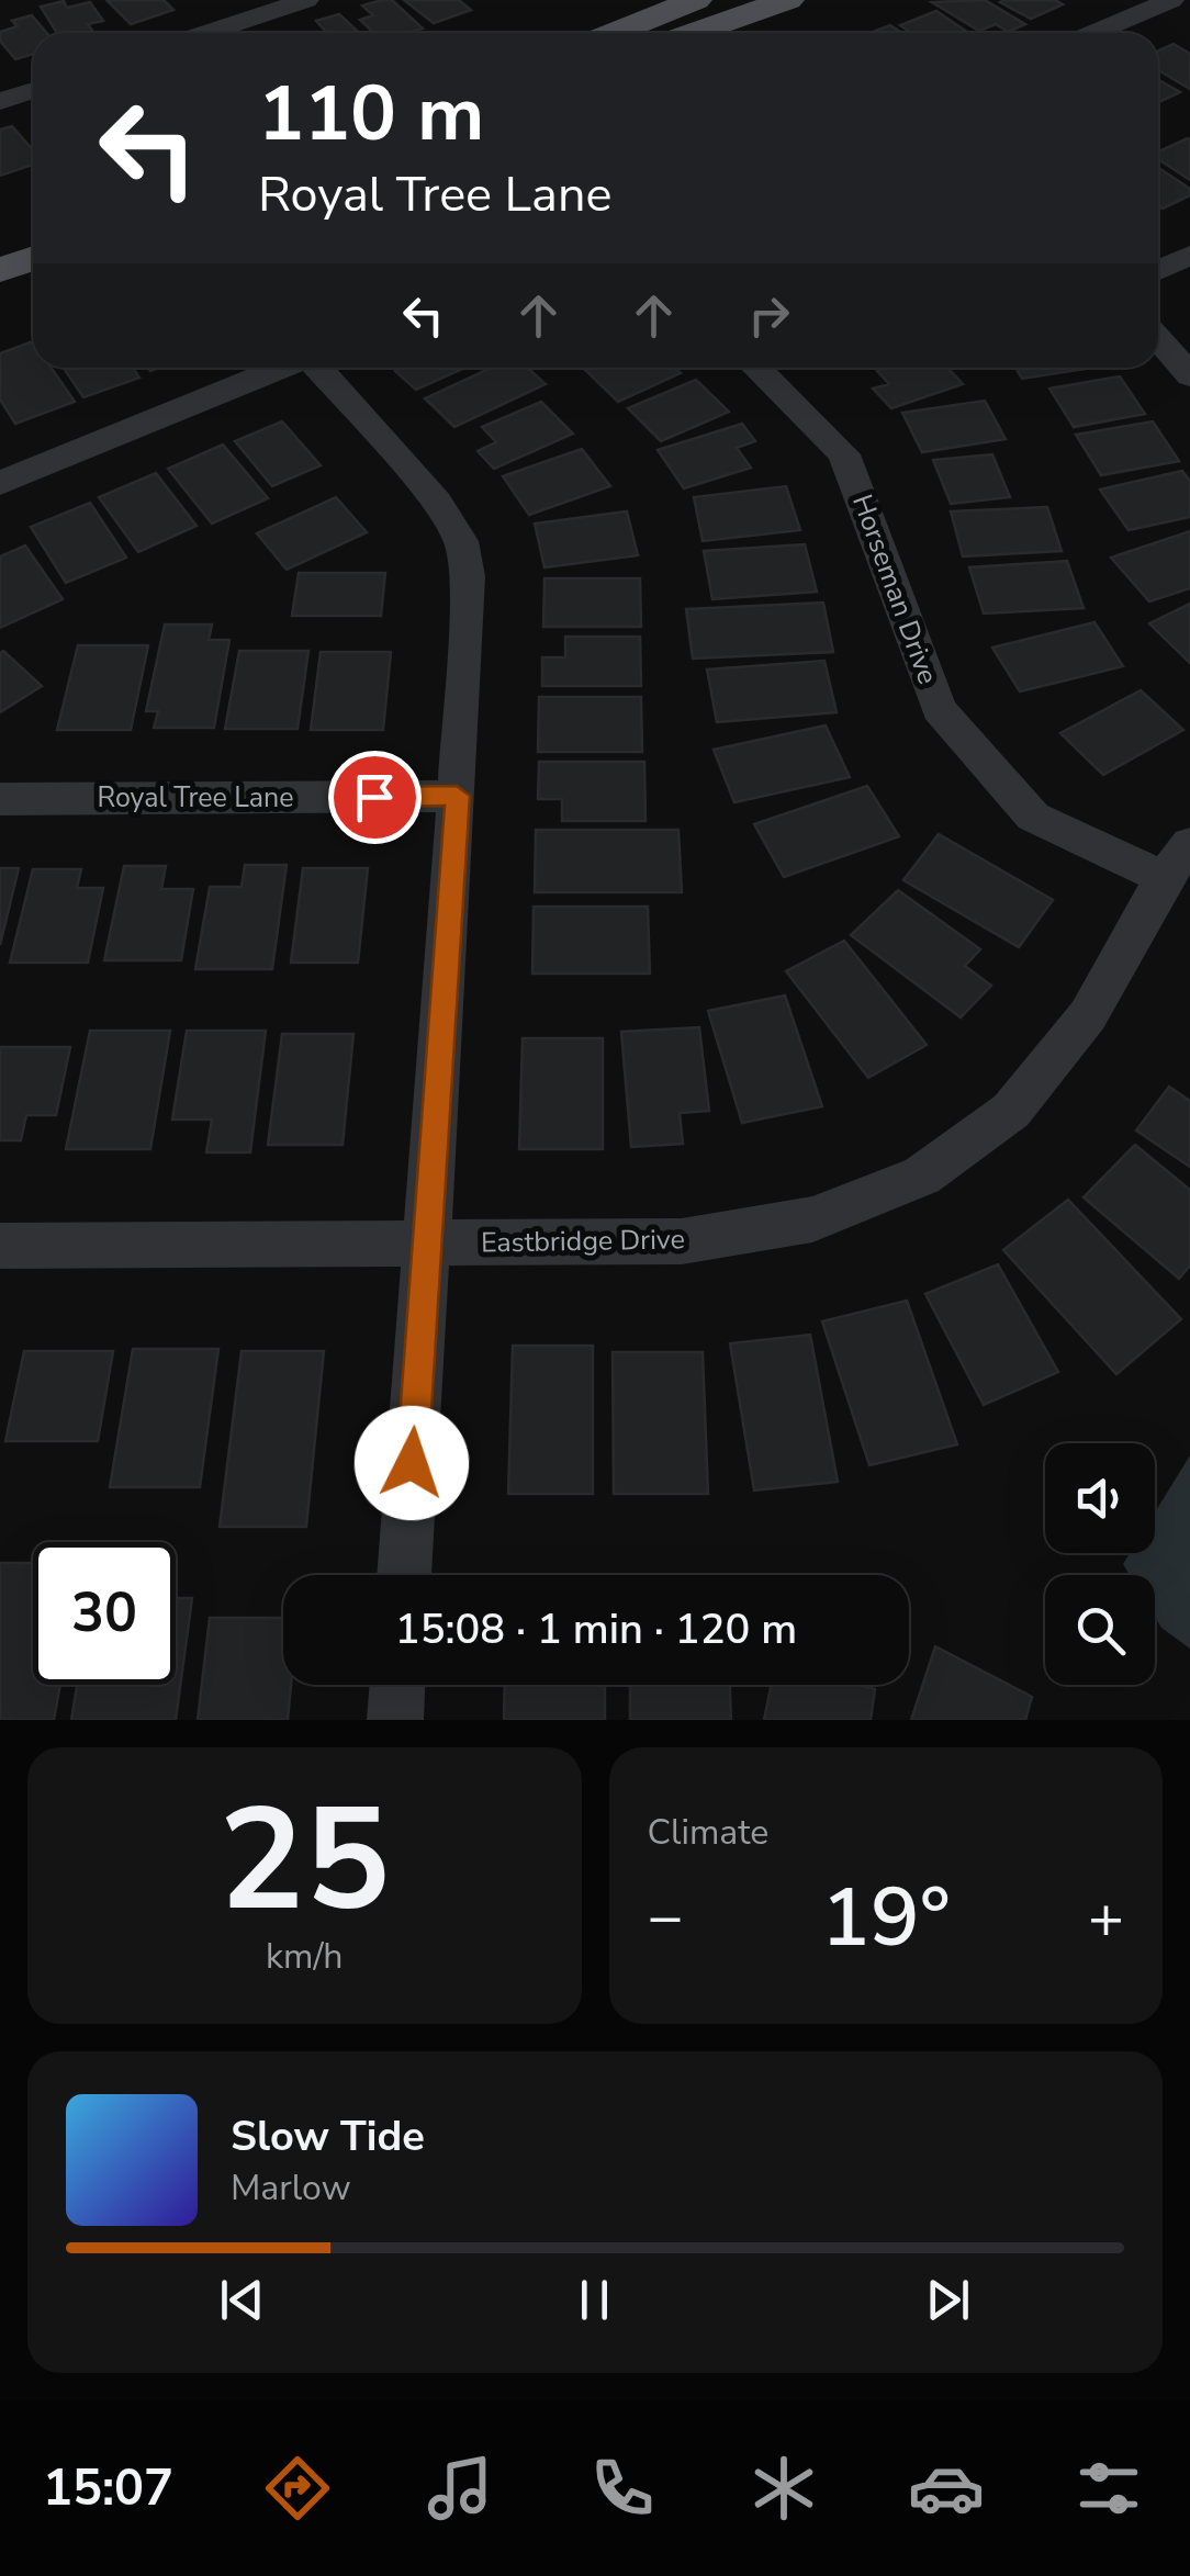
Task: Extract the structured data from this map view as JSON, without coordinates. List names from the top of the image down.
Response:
{
  "streets": {
    "street": ["Horseman Drive", "Royal Tree Lane", "Eastbridge Drive"]
  },
  "crossings": [
    ["Horseman Drive", "Eastbridge Drive"]
  ],
  "page": {
    "turn": ["110 m", "Royal Tree Lane"],
    "limit": "30",
    "trip": "15:08 · 1 min · 120 m",
    "tile": [
      ["25", "km/h"],
      "Climate"
    ],
    "heat": ["−", "19°", "+"],
    "song": ["Slow Tide", "Marlow"],
    "tabs": "15:07"
  }
}
